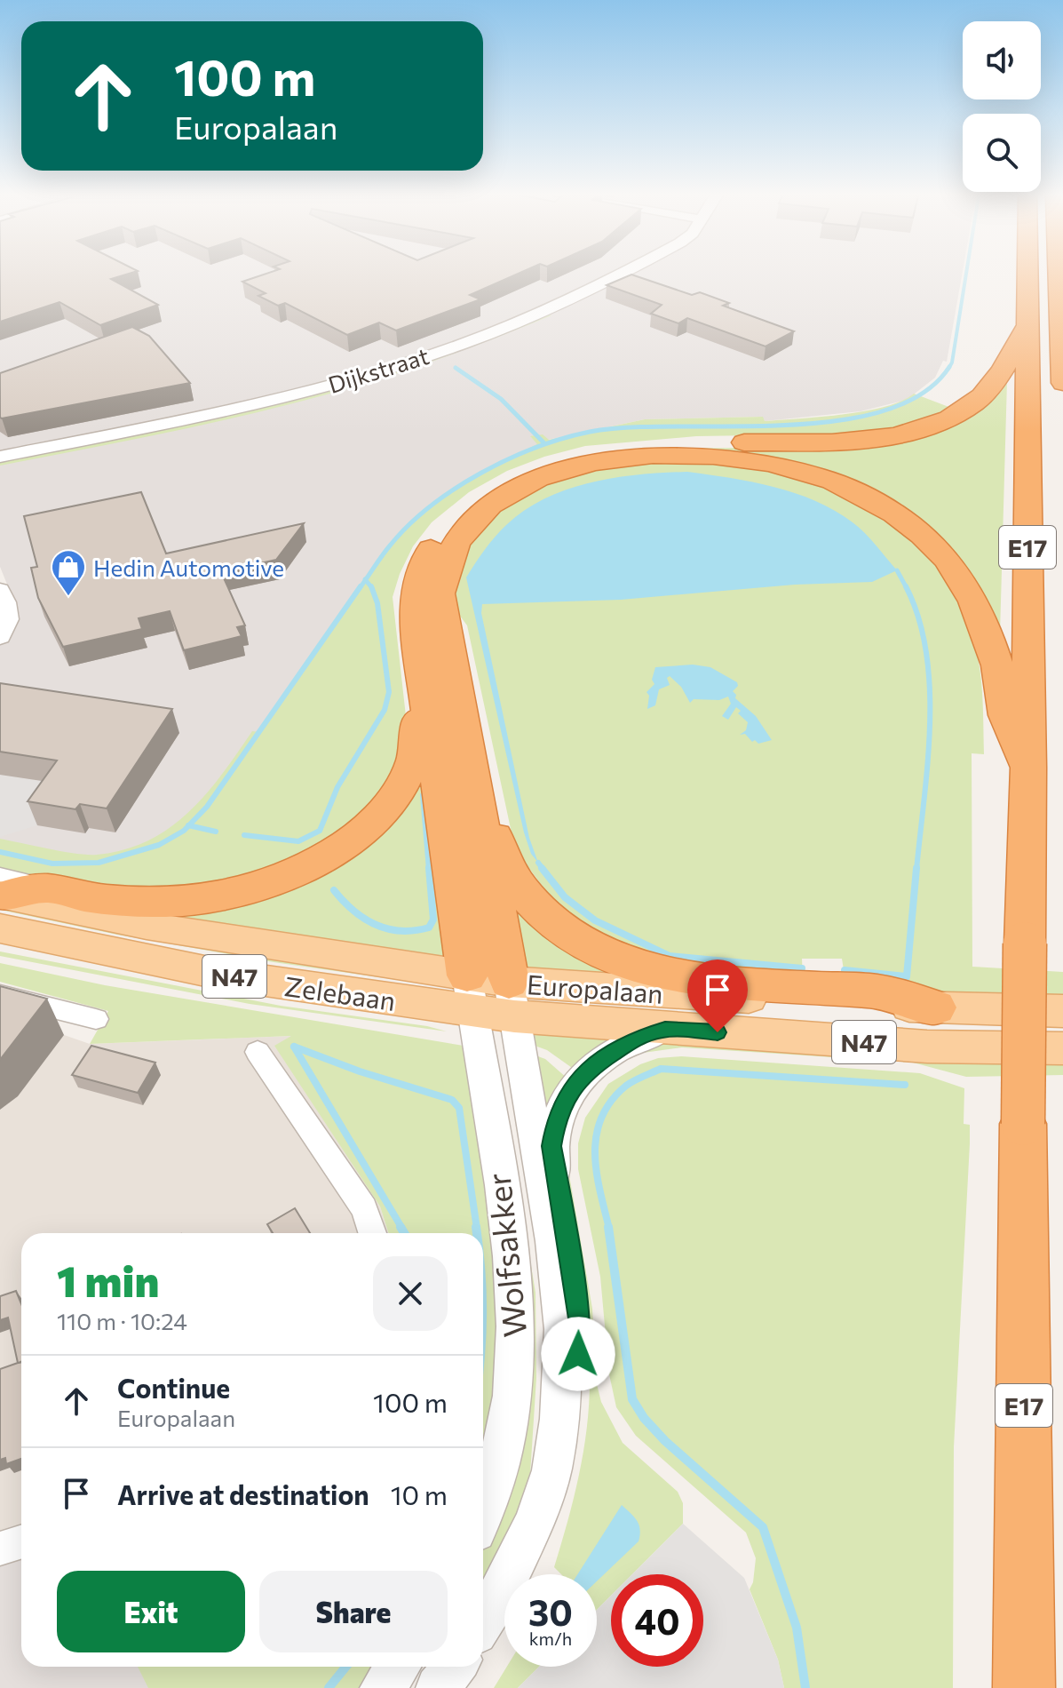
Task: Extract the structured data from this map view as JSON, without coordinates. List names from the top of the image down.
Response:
{
  "streets": {
    "highway": ["E17"],
    "main road": ["N47", "Europalaan", "Zelebaan"],
    "street": ["Dijkstraat", "Wolfsakker"]
  },
  "crossings": [
    ["Europalaan", "Zelebaan"],
    ["Europalaan", "Wolfsakker"],
    ["Zelebaan", "Wolfsakker"]
  ],
  "places": {
    "shop": ["Hedin Automotive"]
  },
  "page": {
    "turn": ["100 m", "Europalaan"],
    "heading": ["1 min", "110 m · 10:24"],
    "list": [
      {
        "name": "Continue",
        "note": "Europalaan",
        "value": "100 m"
      },
      {
        "name": "Arrive at destination",
        "value": "10 m"
      }
    ],
    "buttons": ["Exit", "Share"],
    "speed": "30 km/h",
    "limit": "40"
  }
}
